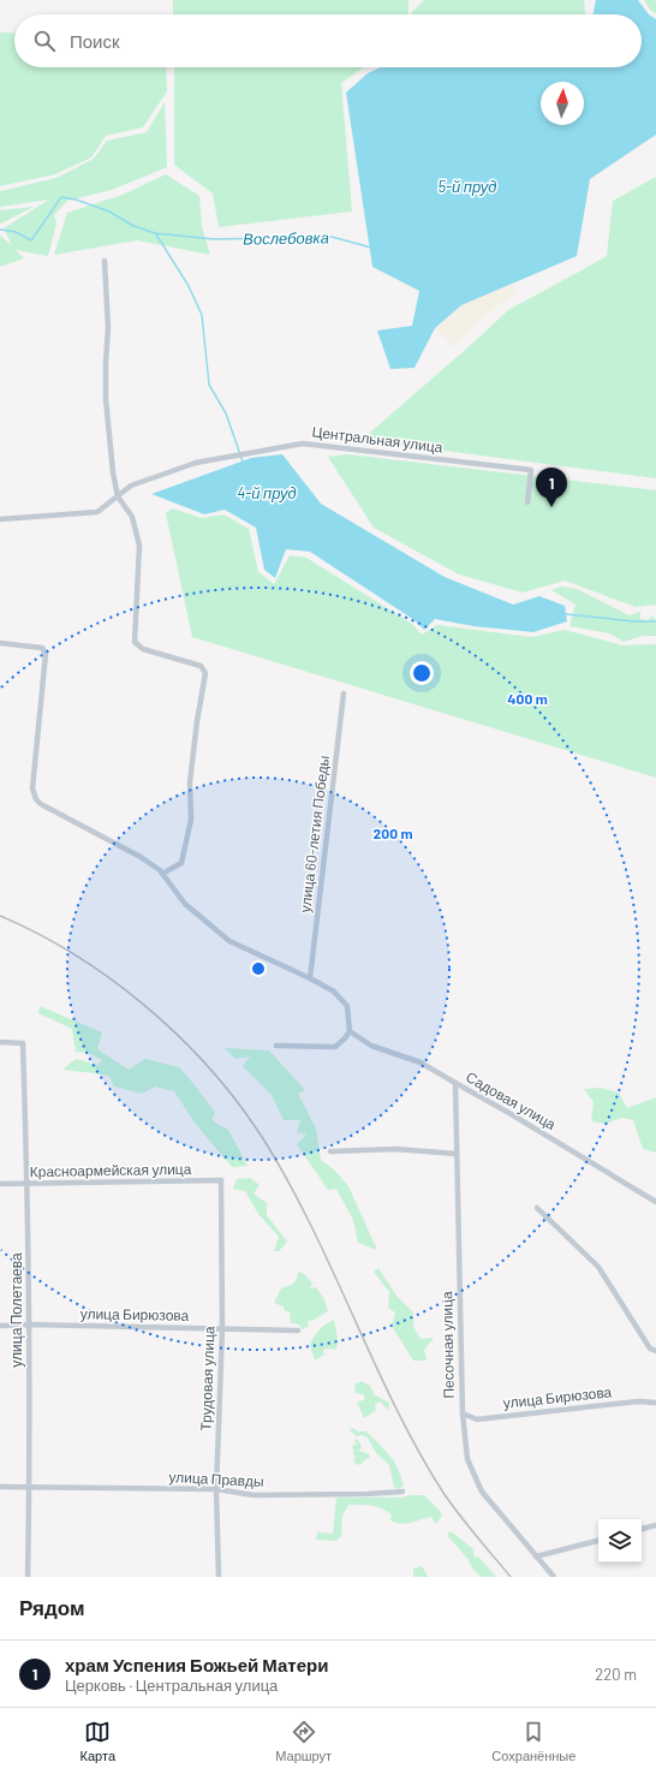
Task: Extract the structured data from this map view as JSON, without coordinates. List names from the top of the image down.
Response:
{
  "streets": {
    "street": [
      "Центральная улица",
      "улица 60-летия Победы",
      "Садовая улица",
      "Красноармейская улица",
      "улица Полетаева",
      "улица Бирюзова",
      "Песочная улица",
      "Трудовая улица",
      "улица Правды"
    ]
  },
  "crossings": [
    ["Садовая улица", "Песочная улица"],
    ["Красноармейская улица", "улица Полетаева"],
    ["Красноармейская улица", "Трудовая улица"],
    ["улица Полетаева", "улица Бирюзова"],
    ["улица Полетаева", "улица Правды"],
    ["улица Бирюзова", "Песочная улица"],
    ["улица Бирюзова", "Трудовая улица"],
    ["Трудовая улица", "улица Правды"]
  ],
  "water": ["5-й пруд", "Вослебовка", "4-й пруд"],
  "north": "top",
  "page": {
    "search": "Поиск",
    "pins": "1",
    "heading": "Рядом",
    "list": [
      {
        "mark": "1",
        "name": "храм Успения Божьей Матери",
        "note": "Церковь · Центральная улица",
        "value": "220 m"
      }
    ],
    "nav": ["Карта", "Маршрут", "Сохранённые"]
  },
  "rings": ["400 m", "200 m"]
}
